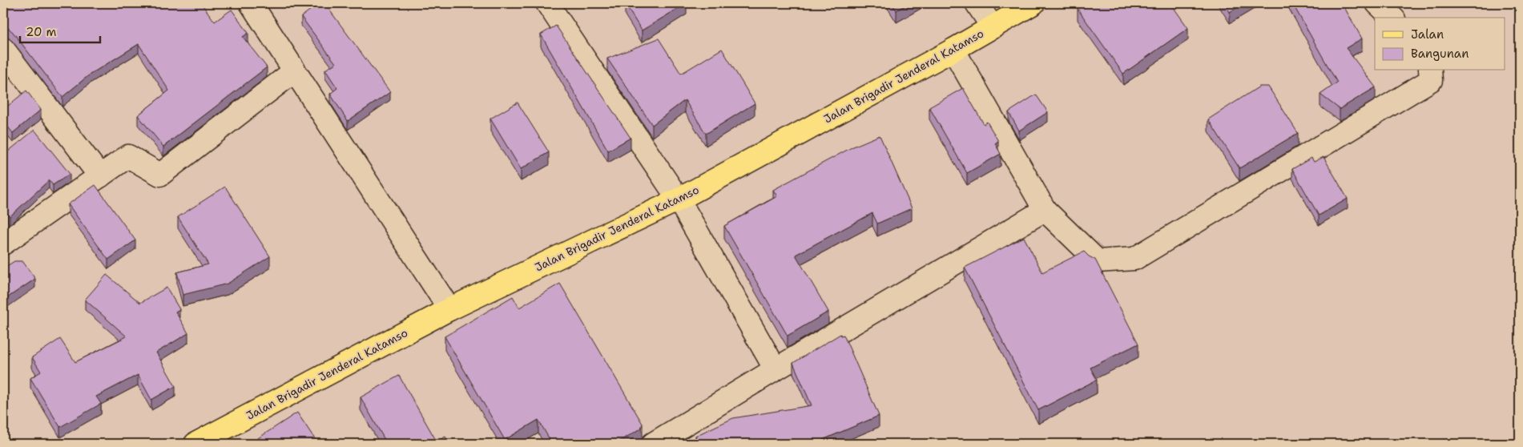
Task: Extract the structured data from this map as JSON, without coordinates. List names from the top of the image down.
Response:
{
  "streets": {
    "main road": ["Jalan Brigadir Jenderal Katamso"]
  },
  "legend": ["Jalan", "Bangunan"],
  "scale_bar": "20 m"
}
